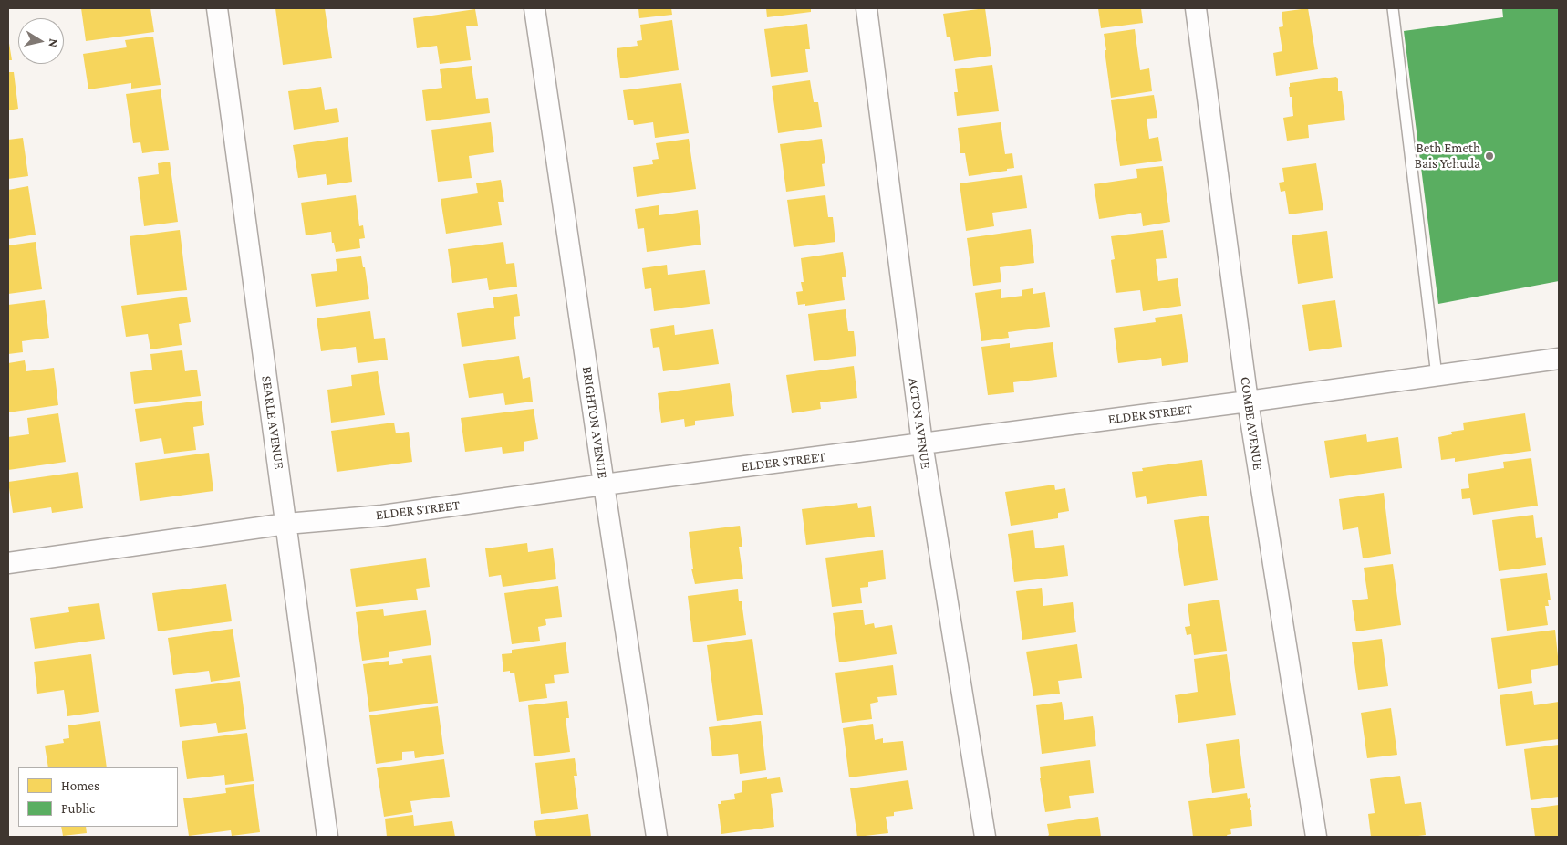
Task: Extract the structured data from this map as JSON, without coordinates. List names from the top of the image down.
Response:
{
  "streets": {
    "street": [
      "ELDER STREET",
      "SEARLE AVENUE",
      "BRIGHTON AVENUE",
      "ACTON AVENUE",
      "COMBE AVENUE"
    ]
  },
  "crossings": [
    ["ELDER STREET", "SEARLE AVENUE"],
    ["ELDER STREET", "BRIGHTON AVENUE"],
    ["ELDER STREET", "ACTON AVENUE"],
    ["ELDER STREET", "COMBE AVENUE"]
  ],
  "places": ["Beth Emeth Bais Yehuda"],
  "legend": ["Homes", "Public"],
  "north": "right"
}
